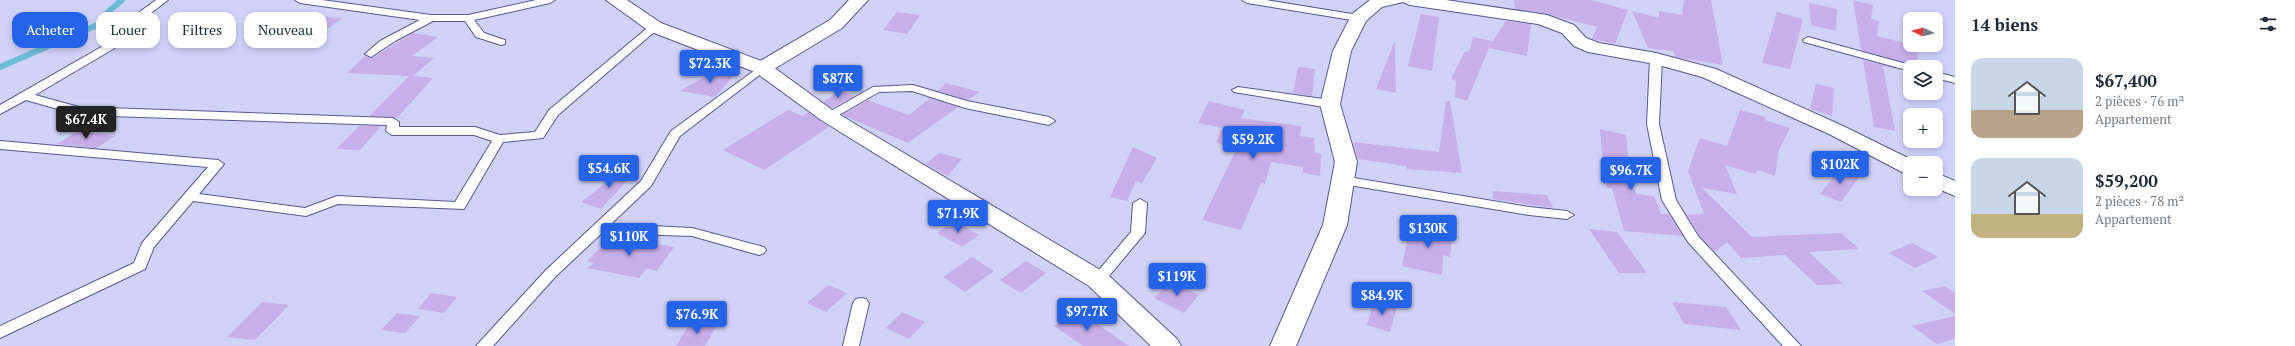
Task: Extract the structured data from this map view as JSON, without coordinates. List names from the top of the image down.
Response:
{
  "north": "left",
  "page": {
    "heading": "14 biens",
    "map_buttons": ["+", "−"],
    "chip": [
      "Acheter",
      "Louer",
      "Filtres",
      "Nouveau"
    ],
    "list": [
      {
        "name": "$67,400",
        "note": "2 pièces · 76 m² · Appartement"
      },
      {
        "name": "$59,200",
        "note": "2 pièces · 78 m² · Appartement"
      }
    ],
    "price": [
      "$72.3K",
      "$87K",
      "$67.4K",
      "$59.2K",
      "$102K",
      "$54.6K",
      "$96.7K",
      "$71.9K",
      "$130K",
      "$110K",
      "$119K",
      "$84.9K",
      "$97.7K",
      "$76.9K"
    ]
  }
}
